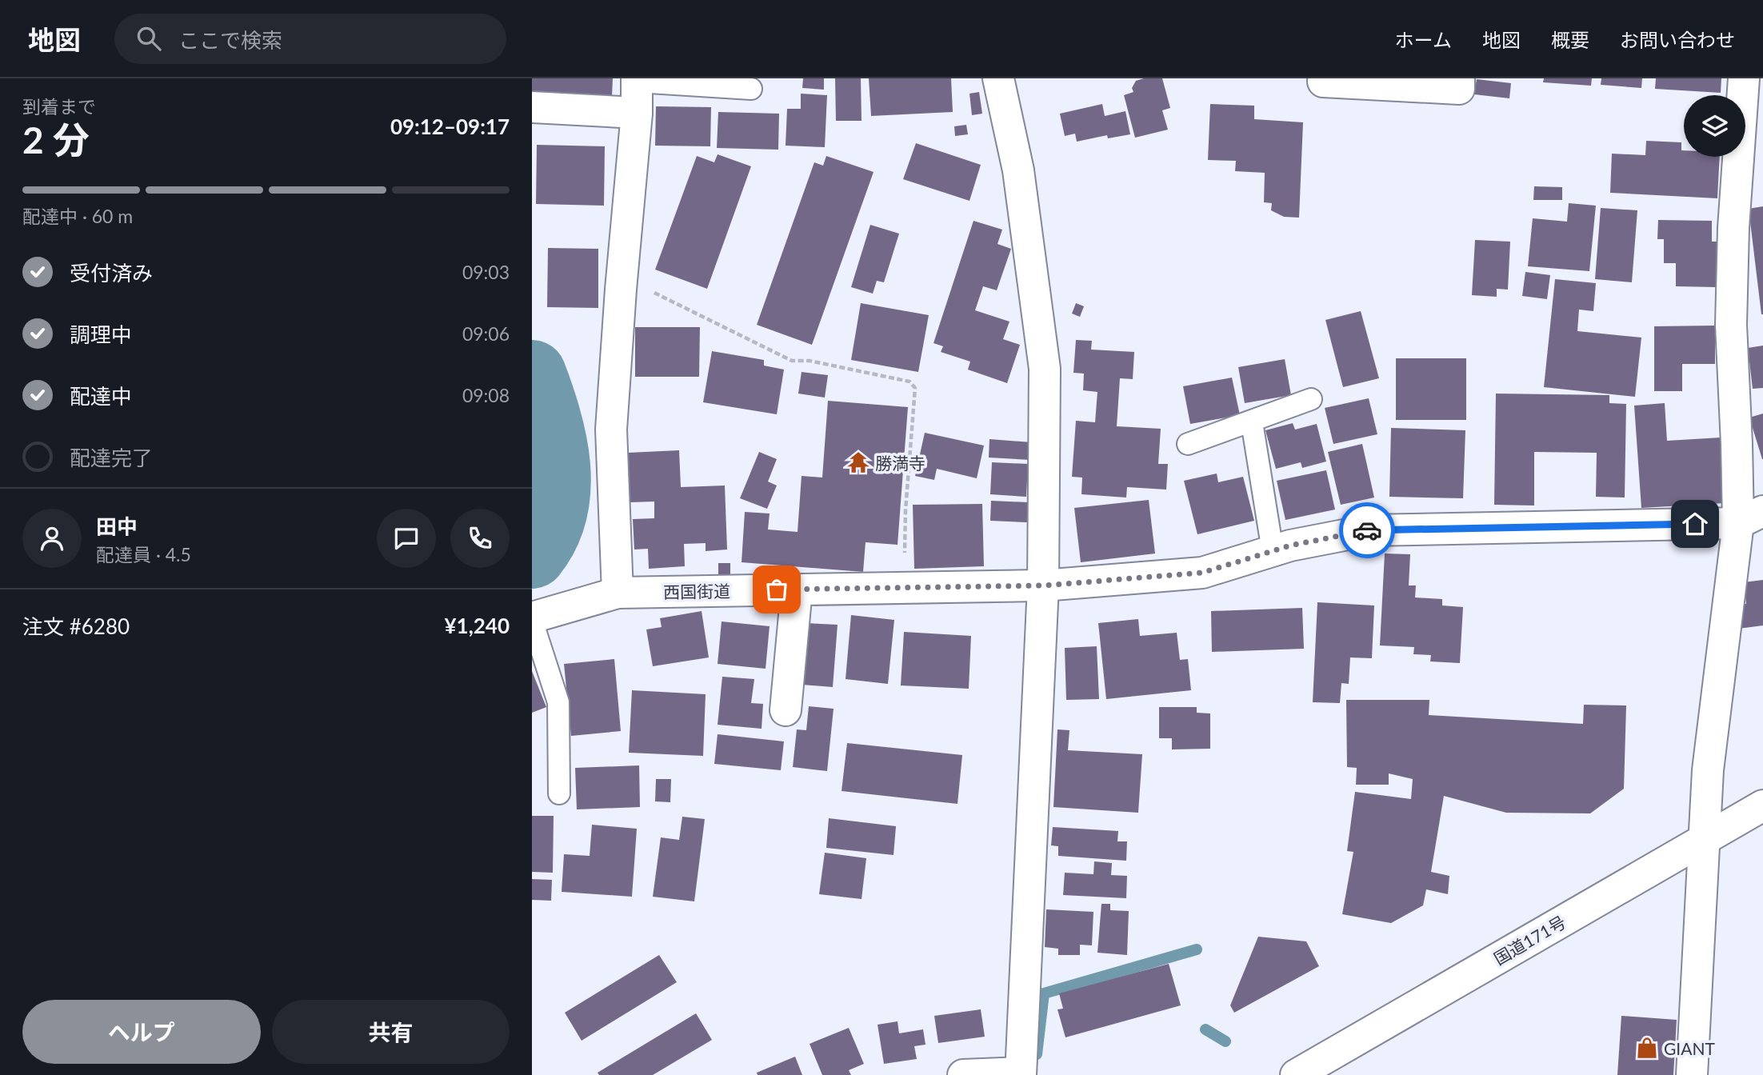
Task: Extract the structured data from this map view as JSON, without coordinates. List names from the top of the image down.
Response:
{
  "streets": {
    "main road": ["西国街道", "国道171号"]
  },
  "places": {
    "temple": ["勝満寺"],
    "shop": ["GIANT"]
  },
  "page": {
    "header": "地図",
    "search": "ここで検索",
    "nav": [
      "ホーム",
      "地図",
      "概要",
      "お問い合わせ"
    ],
    "heading": ["2 分", "到着まで", "09:12–09:17"],
    "panel": [
      "田中",
      "配達員 · 4.5",
      "注文 #6280",
      "¥1,240"
    ],
    "bar": "配達中 · 60 m",
    "list": [
      ["受付済み", "09:03"],
      ["調理中", "09:06"],
      ["配達中", "09:08"],
      "配達完了"
    ],
    "buttons": ["ヘルプ", "共有"]
  }
}
